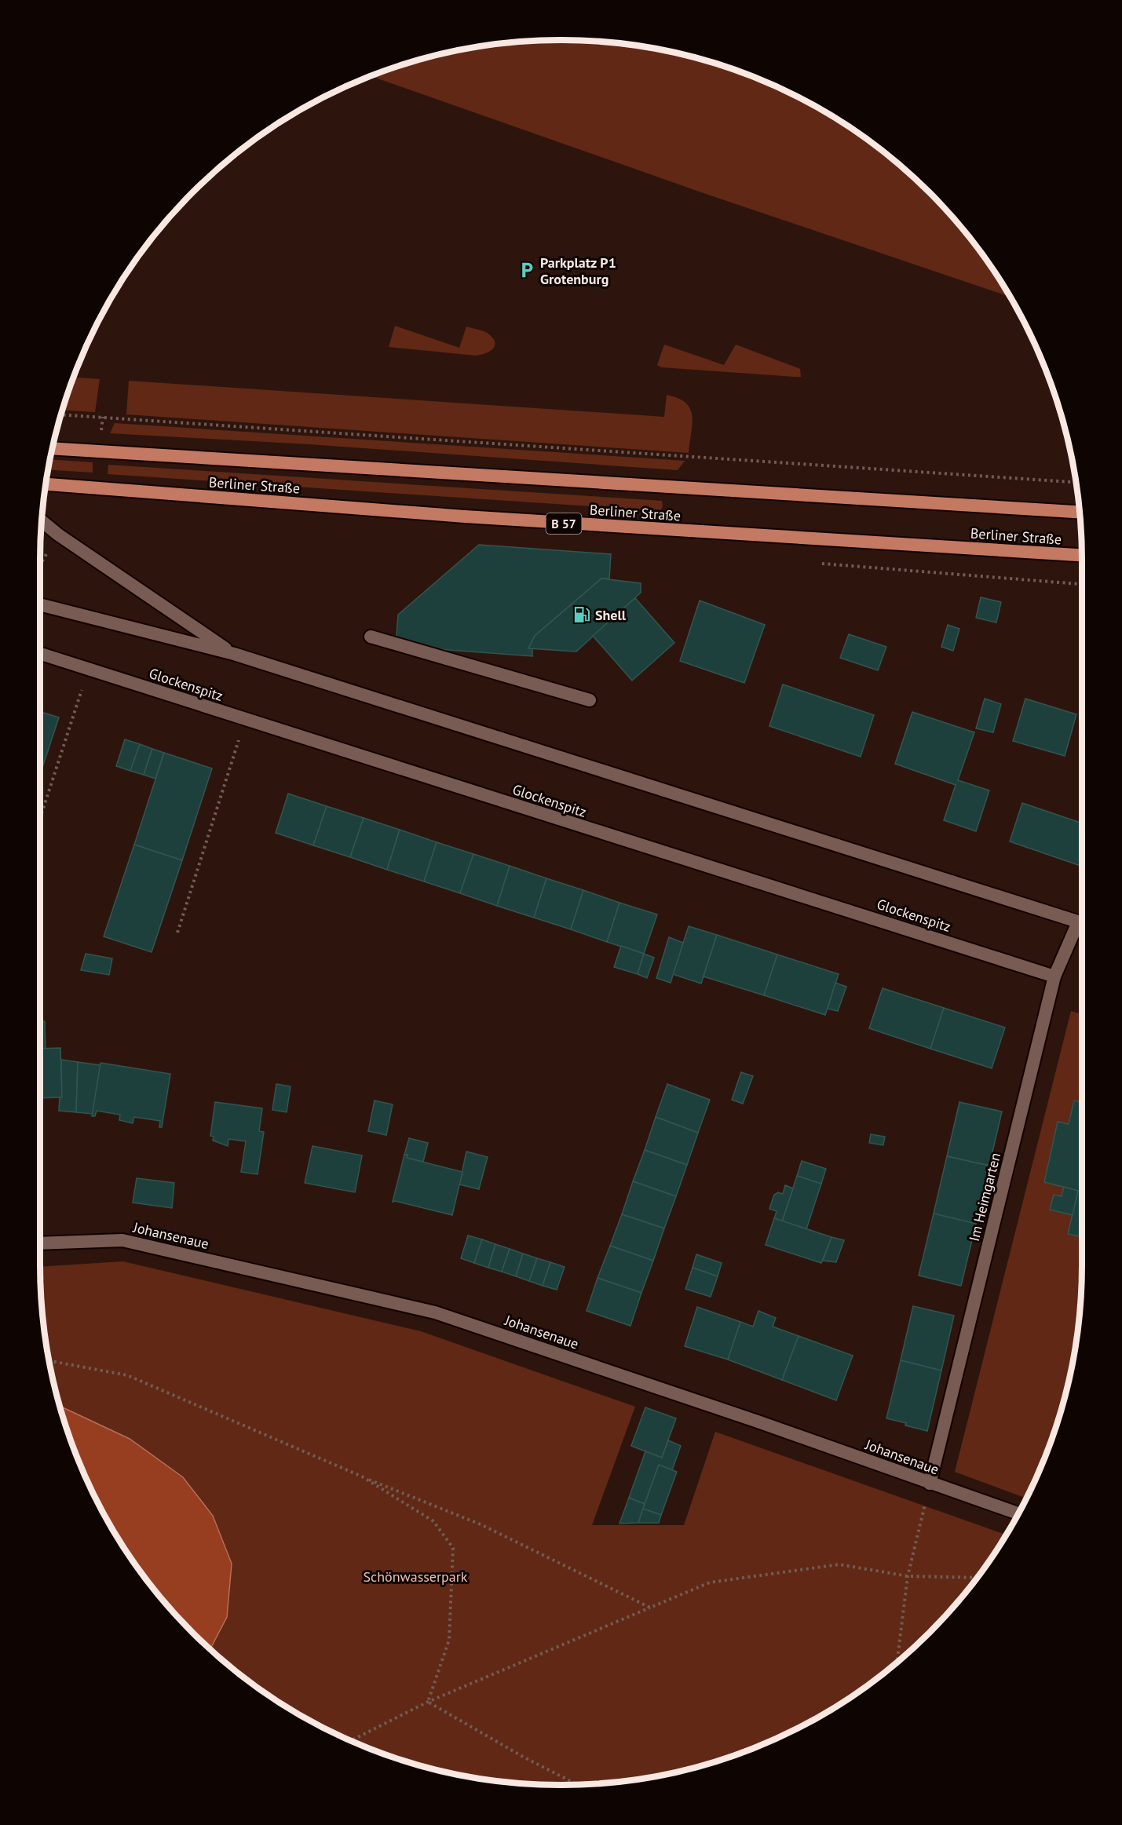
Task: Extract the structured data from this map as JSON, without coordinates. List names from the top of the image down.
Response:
{
  "streets": {
    "main road": ["Berliner Straße", "B 57"],
    "street": ["Glockenspitz", "Im Heimgarten", "Johansenaue"]
  },
  "crossings": [
    ["Glockenspitz", "Im Heimgarten"],
    ["Im Heimgarten", "Johansenaue"]
  ],
  "parks": ["Schönwasserpark"],
  "places": {
    "parking": ["Parkplatz P1 Grotenburg"],
    "fuel station": ["Shell"]
  }
}
